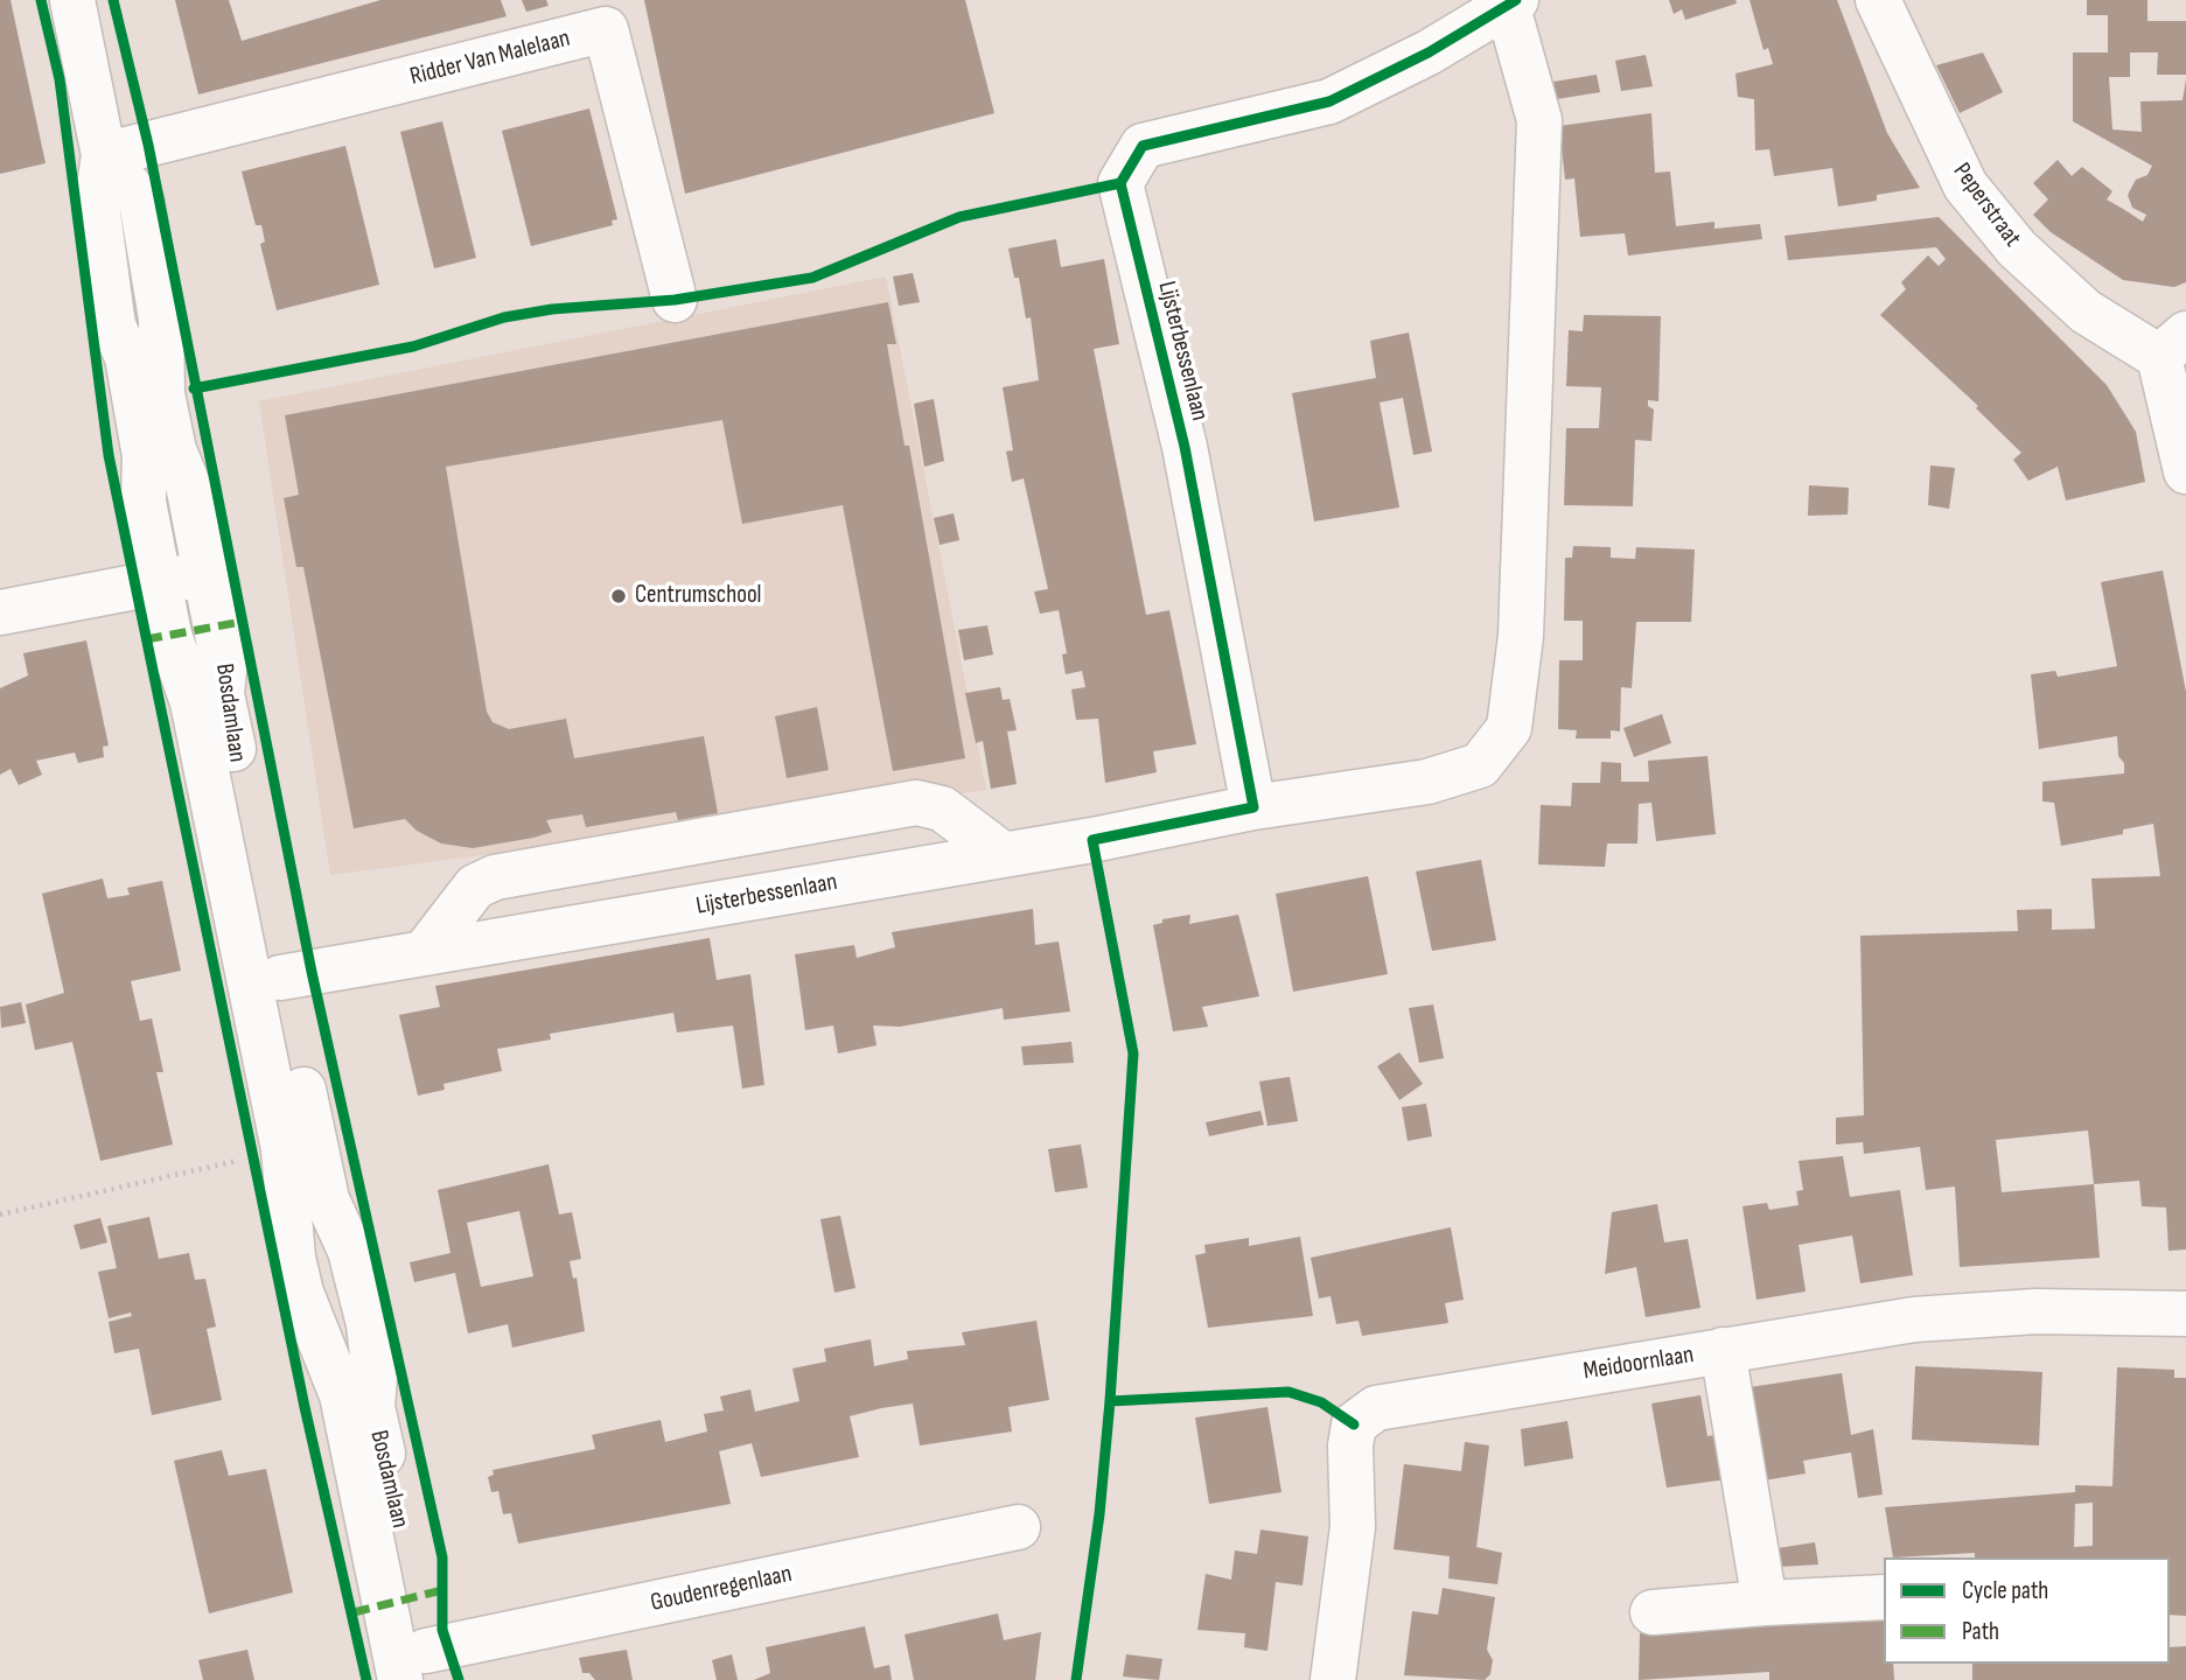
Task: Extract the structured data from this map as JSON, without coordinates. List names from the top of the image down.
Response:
{
  "streets": {
    "street": [
      "Ridder Van Malelaan",
      "Peperstraat",
      "Lijsterbessenlaan",
      "Bosdamlaan",
      "Meidoornlaan",
      "Goudenregenlaan"
    ]
  },
  "crossings": [
    ["Ridder Van Malelaan", "Bosdamlaan"],
    ["Lijsterbessenlaan", "Bosdamlaan"],
    ["Bosdamlaan", "Goudenregenlaan"]
  ],
  "places": ["Centrumschool"],
  "legend": ["Cycle path", "Path"]
}
